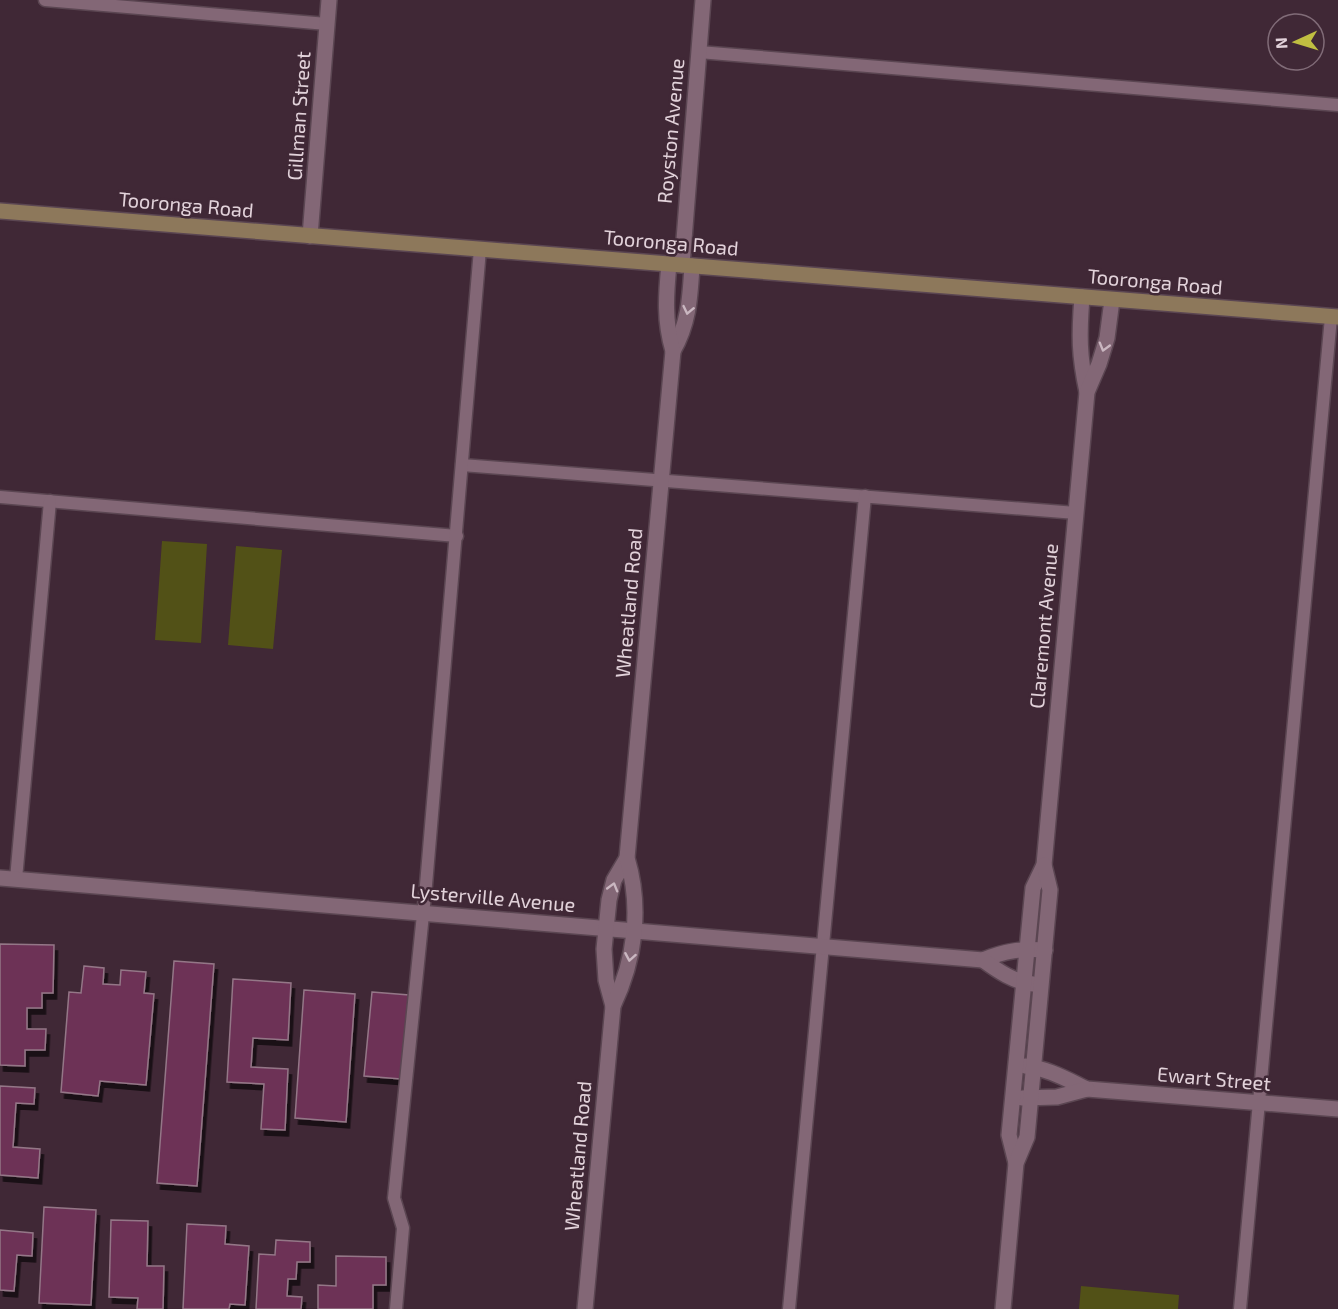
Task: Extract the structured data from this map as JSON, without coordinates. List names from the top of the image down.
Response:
{
  "streets": {
    "main road": ["Tooronga Road"],
    "street": [
      "Gillman Street",
      "Royston Avenue",
      "Wheatland Road",
      "Claremont Avenue",
      "Lysterville Avenue",
      "Ewart Street"
    ]
  },
  "crossings": [
    ["Gillman Street", "Tooronga Road"],
    ["Royston Avenue", "Tooronga Road"],
    ["Royston Avenue", "Wheatland Road"],
    ["Tooronga Road", "Wheatland Road"],
    ["Tooronga Road", "Claremont Avenue"],
    ["Wheatland Road", "Lysterville Avenue"],
    ["Claremont Avenue", "Lysterville Avenue"],
    ["Claremont Avenue", "Ewart Street"]
  ],
  "north": "left"
}
